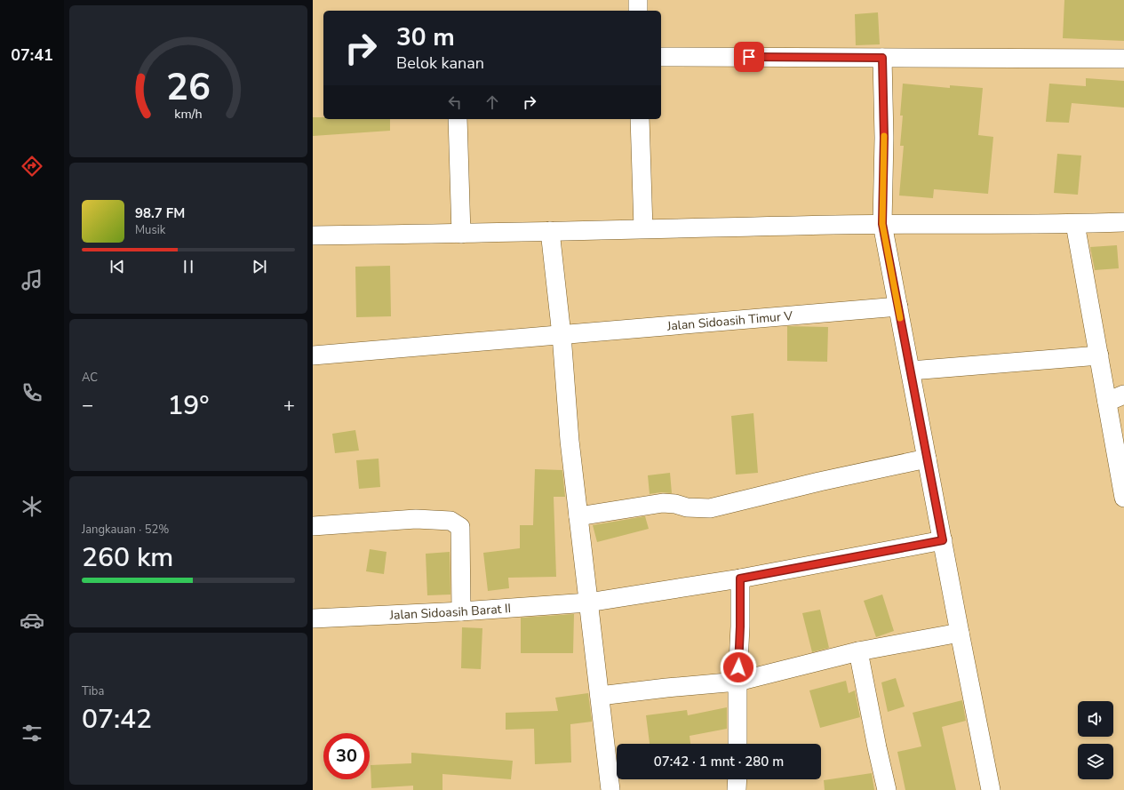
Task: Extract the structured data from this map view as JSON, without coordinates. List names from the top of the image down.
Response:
{
  "streets": {
    "street": ["Jalan Sidoasih Timur V", "Jalan Sidoasih Barat II"]
  },
  "page": {
    "tabs": "07:41",
    "turn": ["30 m", "Belok kanan"],
    "song": ["98.7 FM", "Musik"],
    "tile": [
      "AC",
      ["Jangkauan · 52%", "260 km"],
      ["Tiba", "07:42"]
    ],
    "heat": ["−", "19°", "+"],
    "limit": "30",
    "trip": "07:42 · 1 mnt · 280 m",
    "gauge": ["26", "km/h"]
  }
}
